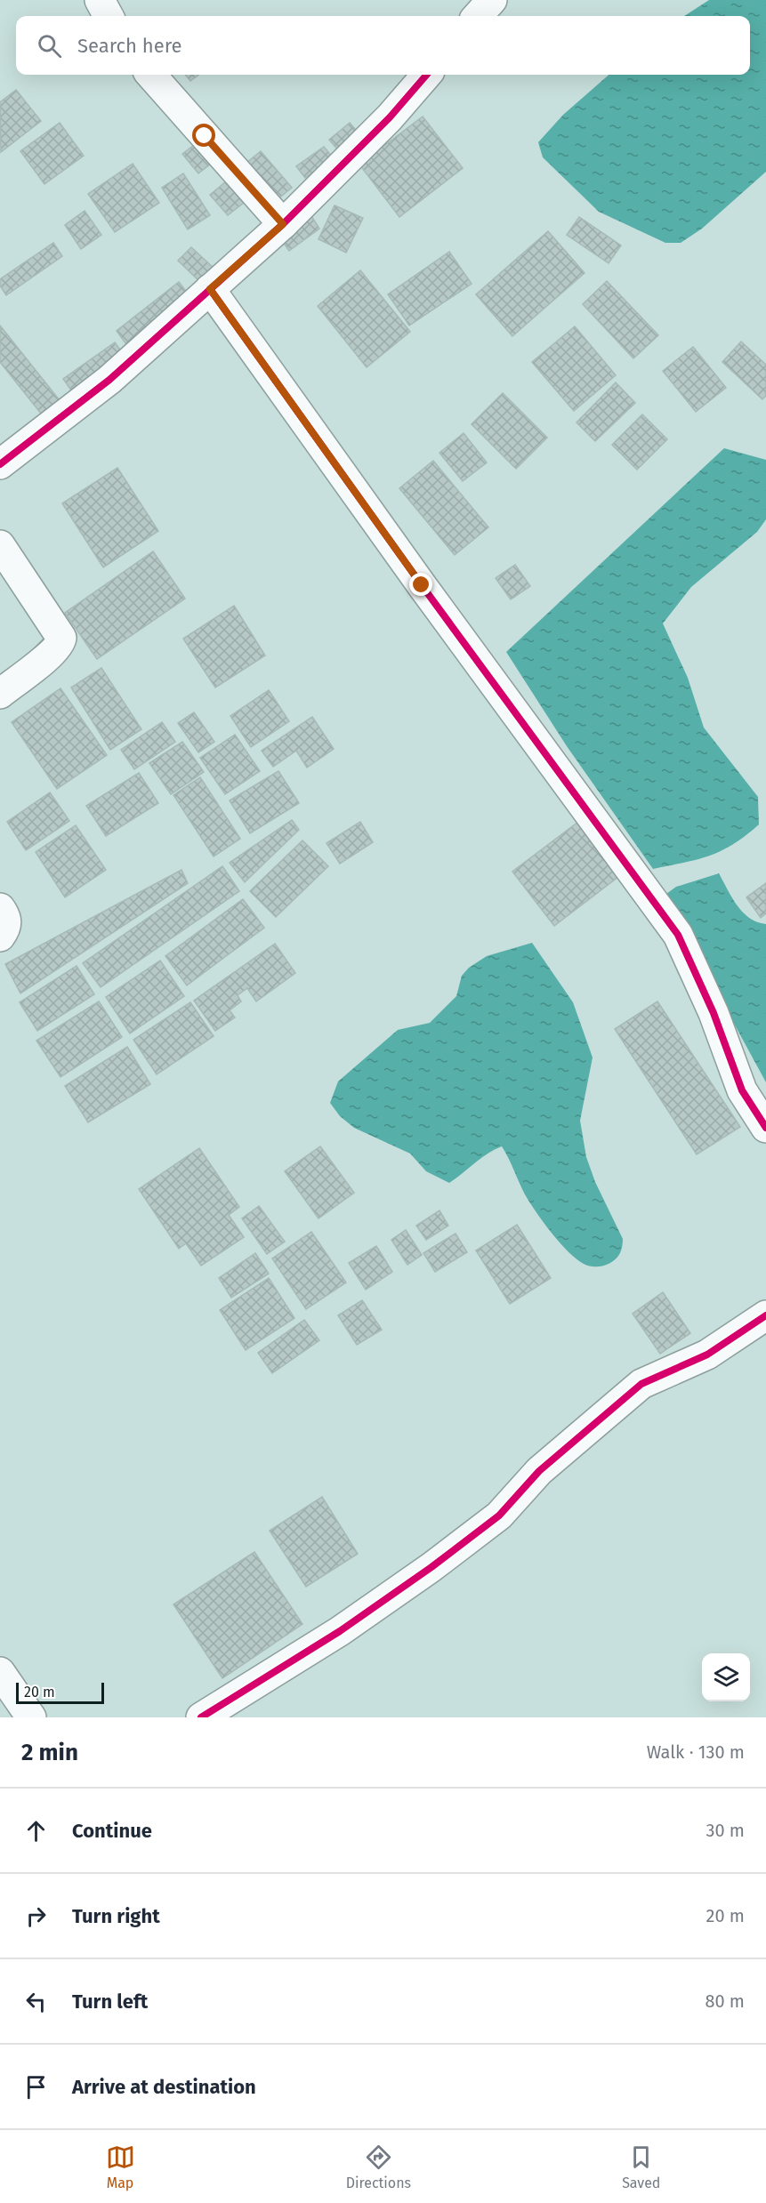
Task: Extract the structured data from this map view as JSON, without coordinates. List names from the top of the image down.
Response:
{
  "scale_bar": "20 m",
  "page": {
    "search": "Search here",
    "scale": "20 m",
    "heading": ["2 min", "Walk · 130 m"],
    "list": [
      ["Continue", "30 m"],
      ["Turn right", "20 m"],
      ["Turn left", "80 m"],
      "Arrive at destination"
    ],
    "nav": ["Map", "Directions", "Saved"]
  }
}
